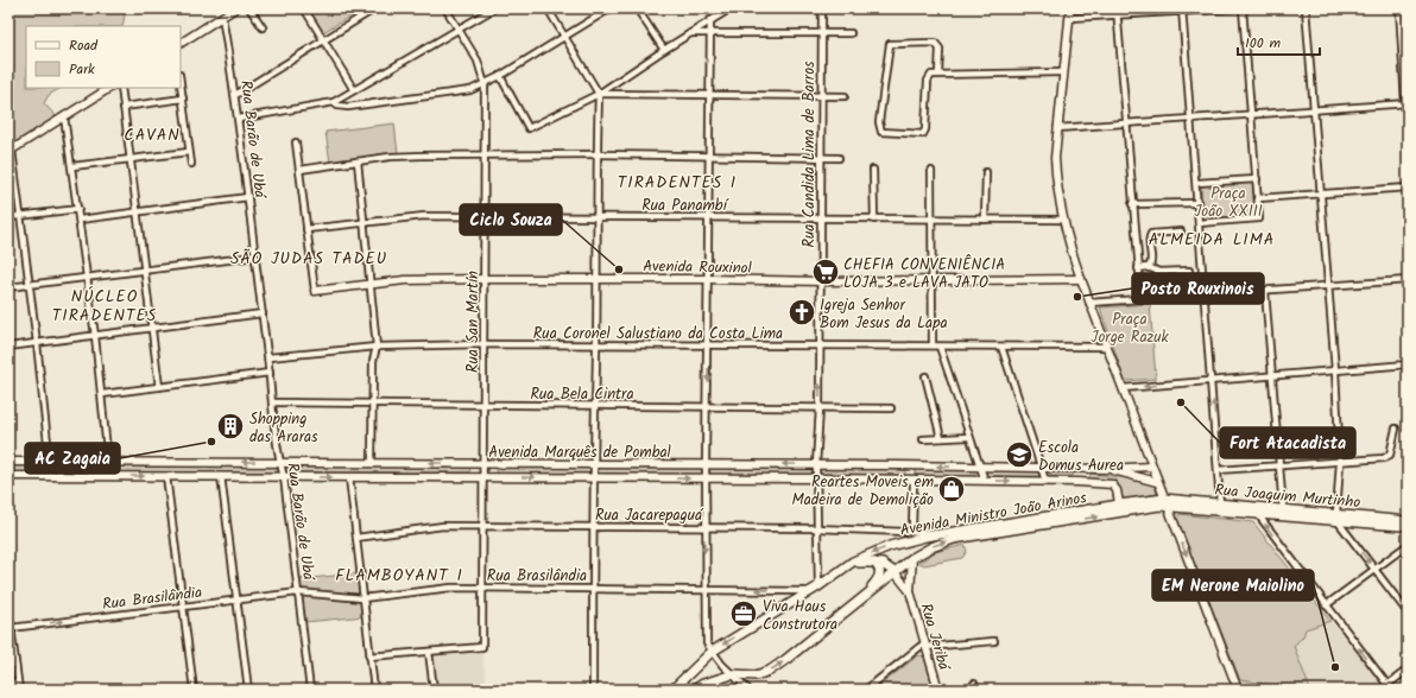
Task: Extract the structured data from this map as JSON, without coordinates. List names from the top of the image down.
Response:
{
  "streets": {
    "main road": [
      "Avenida Rouxinol",
      "Avenida Marquês de Pombal",
      "Rua Joaquim Murtinho",
      "Avenida Ministro João Arinos",
      "Rua Jeribá"
    ],
    "street": [
      "Rua Barão de Ubá",
      "Rua Candida Lima de Barros",
      "Rua Panambí",
      "Rua San Martín",
      "Rua Coronel Salustiano da Costa Lima",
      "Rua Bela Cintra",
      "Rua Jacarepaguá",
      "Rua Brasilândia"
    ]
  },
  "crossings": [
    ["Rua Barão de Ubá", "Rua Coronel Salustiano da Costa Lima"],
    ["Rua Barão de Ubá", "Rua Bela Cintra"],
    ["Rua Barão de Ubá", "Avenida Marquês de Pombal"],
    ["Rua Barão de Ubá", "Rua Brasilândia"],
    ["Rua Candida Lima de Barros", "Rua Panambí"],
    ["Rua Candida Lima de Barros", "Avenida Rouxinol"],
    ["Rua Candida Lima de Barros", "Rua Coronel Salustiano da Costa Lima"],
    ["Rua Candida Lima de Barros", "Rua Bela Cintra"],
    ["Rua Candida Lima de Barros", "Avenida Marquês de Pombal"],
    ["Rua Panambí", "Rua San Martín"],
    ["Avenida Rouxinol", "Rua San Martín"],
    ["Rua San Martín", "Rua Coronel Salustiano da Costa Lima"],
    ["Rua San Martín", "Rua Bela Cintra"],
    ["Rua San Martín", "Avenida Marquês de Pombal"],
    ["Avenida Marquês de Pombal", "Avenida Ministro João Arinos"],
    ["Rua Joaquim Murtinho", "Avenida Ministro João Arinos"],
    ["Avenida Ministro João Arinos", "Rua Jacarepaguá"],
    ["Avenida Ministro João Arinos", "Rua Brasilândia"]
  ],
  "districts": [
    "CAVAN",
    "TIRADENTES I",
    "ALMEIDA LIMA",
    "SÃO JUDAS TADEU",
    "NÚCLEO TIRADENTES",
    "FLAMBOYANT I"
  ],
  "parks": ["Praça João XXIII", "Praça Jorge Razuk"],
  "places": {
    "other": [
      "Ciclo Souza",
      "Posto Rouxinois",
      "Fort Atacadista",
      "AC Zagaia",
      "EM Nerone Maiolino"
    ],
    "supermarket": ["CHEFIA CONVENIÊNCIA LOJA 3 e LAVA JATO"],
    "church": ["Igreja Senhor Bom Jesus da Lapa"],
    "building": ["Shopping das Araras"],
    "school or university": ["Escola Domus Aurea"],
    "shop": ["Reartes Moveis em Madeira de Demolição"],
    "office": ["Viva Haus Construtora"]
  },
  "legend": ["Road", "Park"],
  "scale_bar": "100 m"
}
